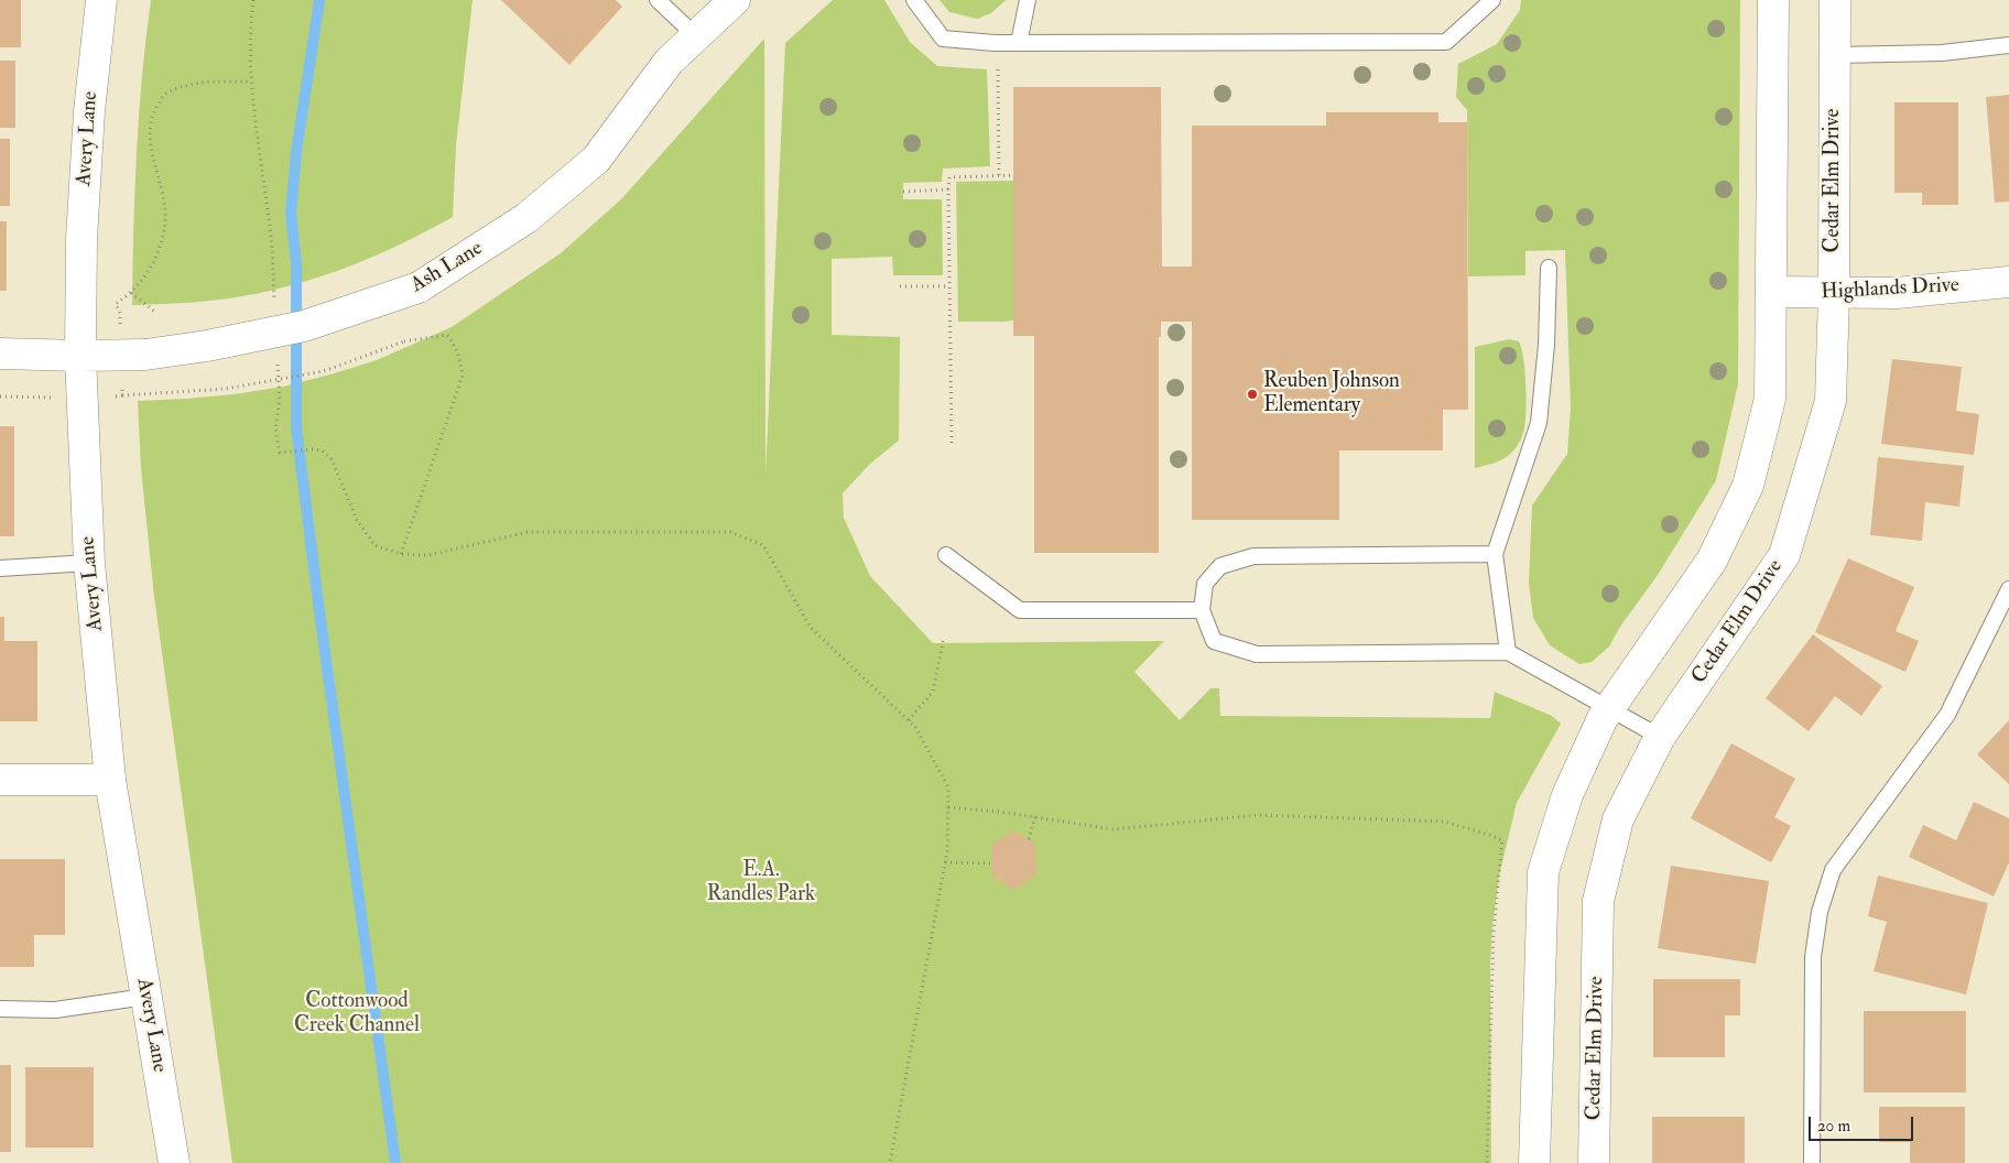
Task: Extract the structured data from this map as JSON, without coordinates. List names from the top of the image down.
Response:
{
  "streets": {
    "street": [
      "Avery Lane",
      "Cedar Elm Drive",
      "Ash Lane",
      "Highlands Drive"
    ]
  },
  "crossings": [
    ["Avery Lane", "Ash Lane"],
    ["Cedar Elm Drive", "Highlands Drive"]
  ],
  "parks": ["E.A. Randles Park", "Cottonwood Creek Channel"],
  "places": ["Reuben Johnson Elementary"],
  "scale_bar": "20 m"
}
